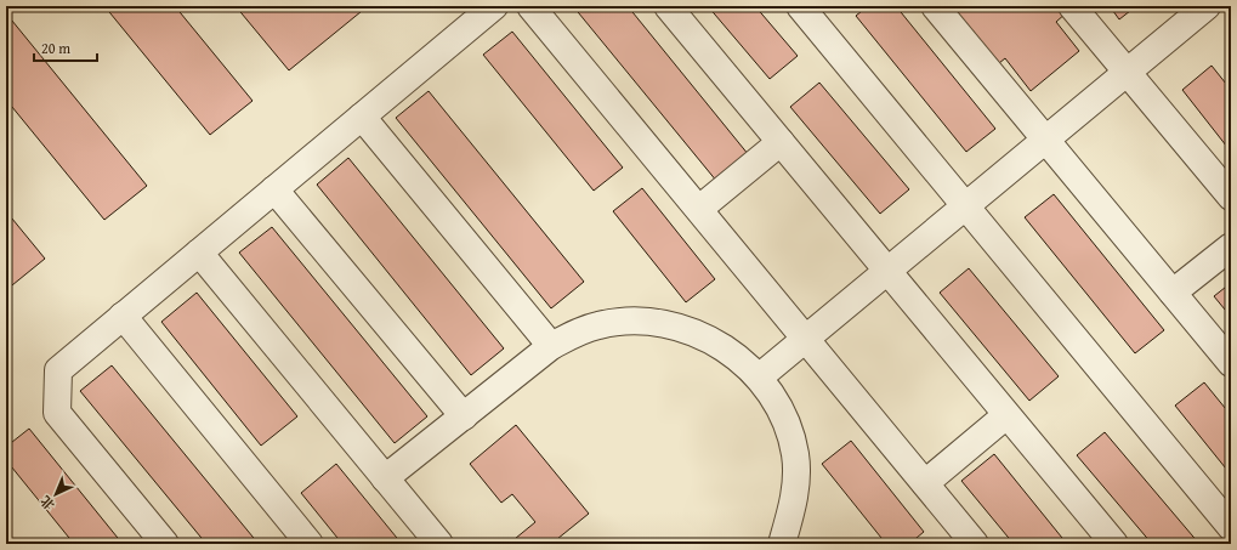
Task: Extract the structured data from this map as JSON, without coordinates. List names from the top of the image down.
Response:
{
  "scale_bar": "20 m",
  "north": "bottom left"
}
